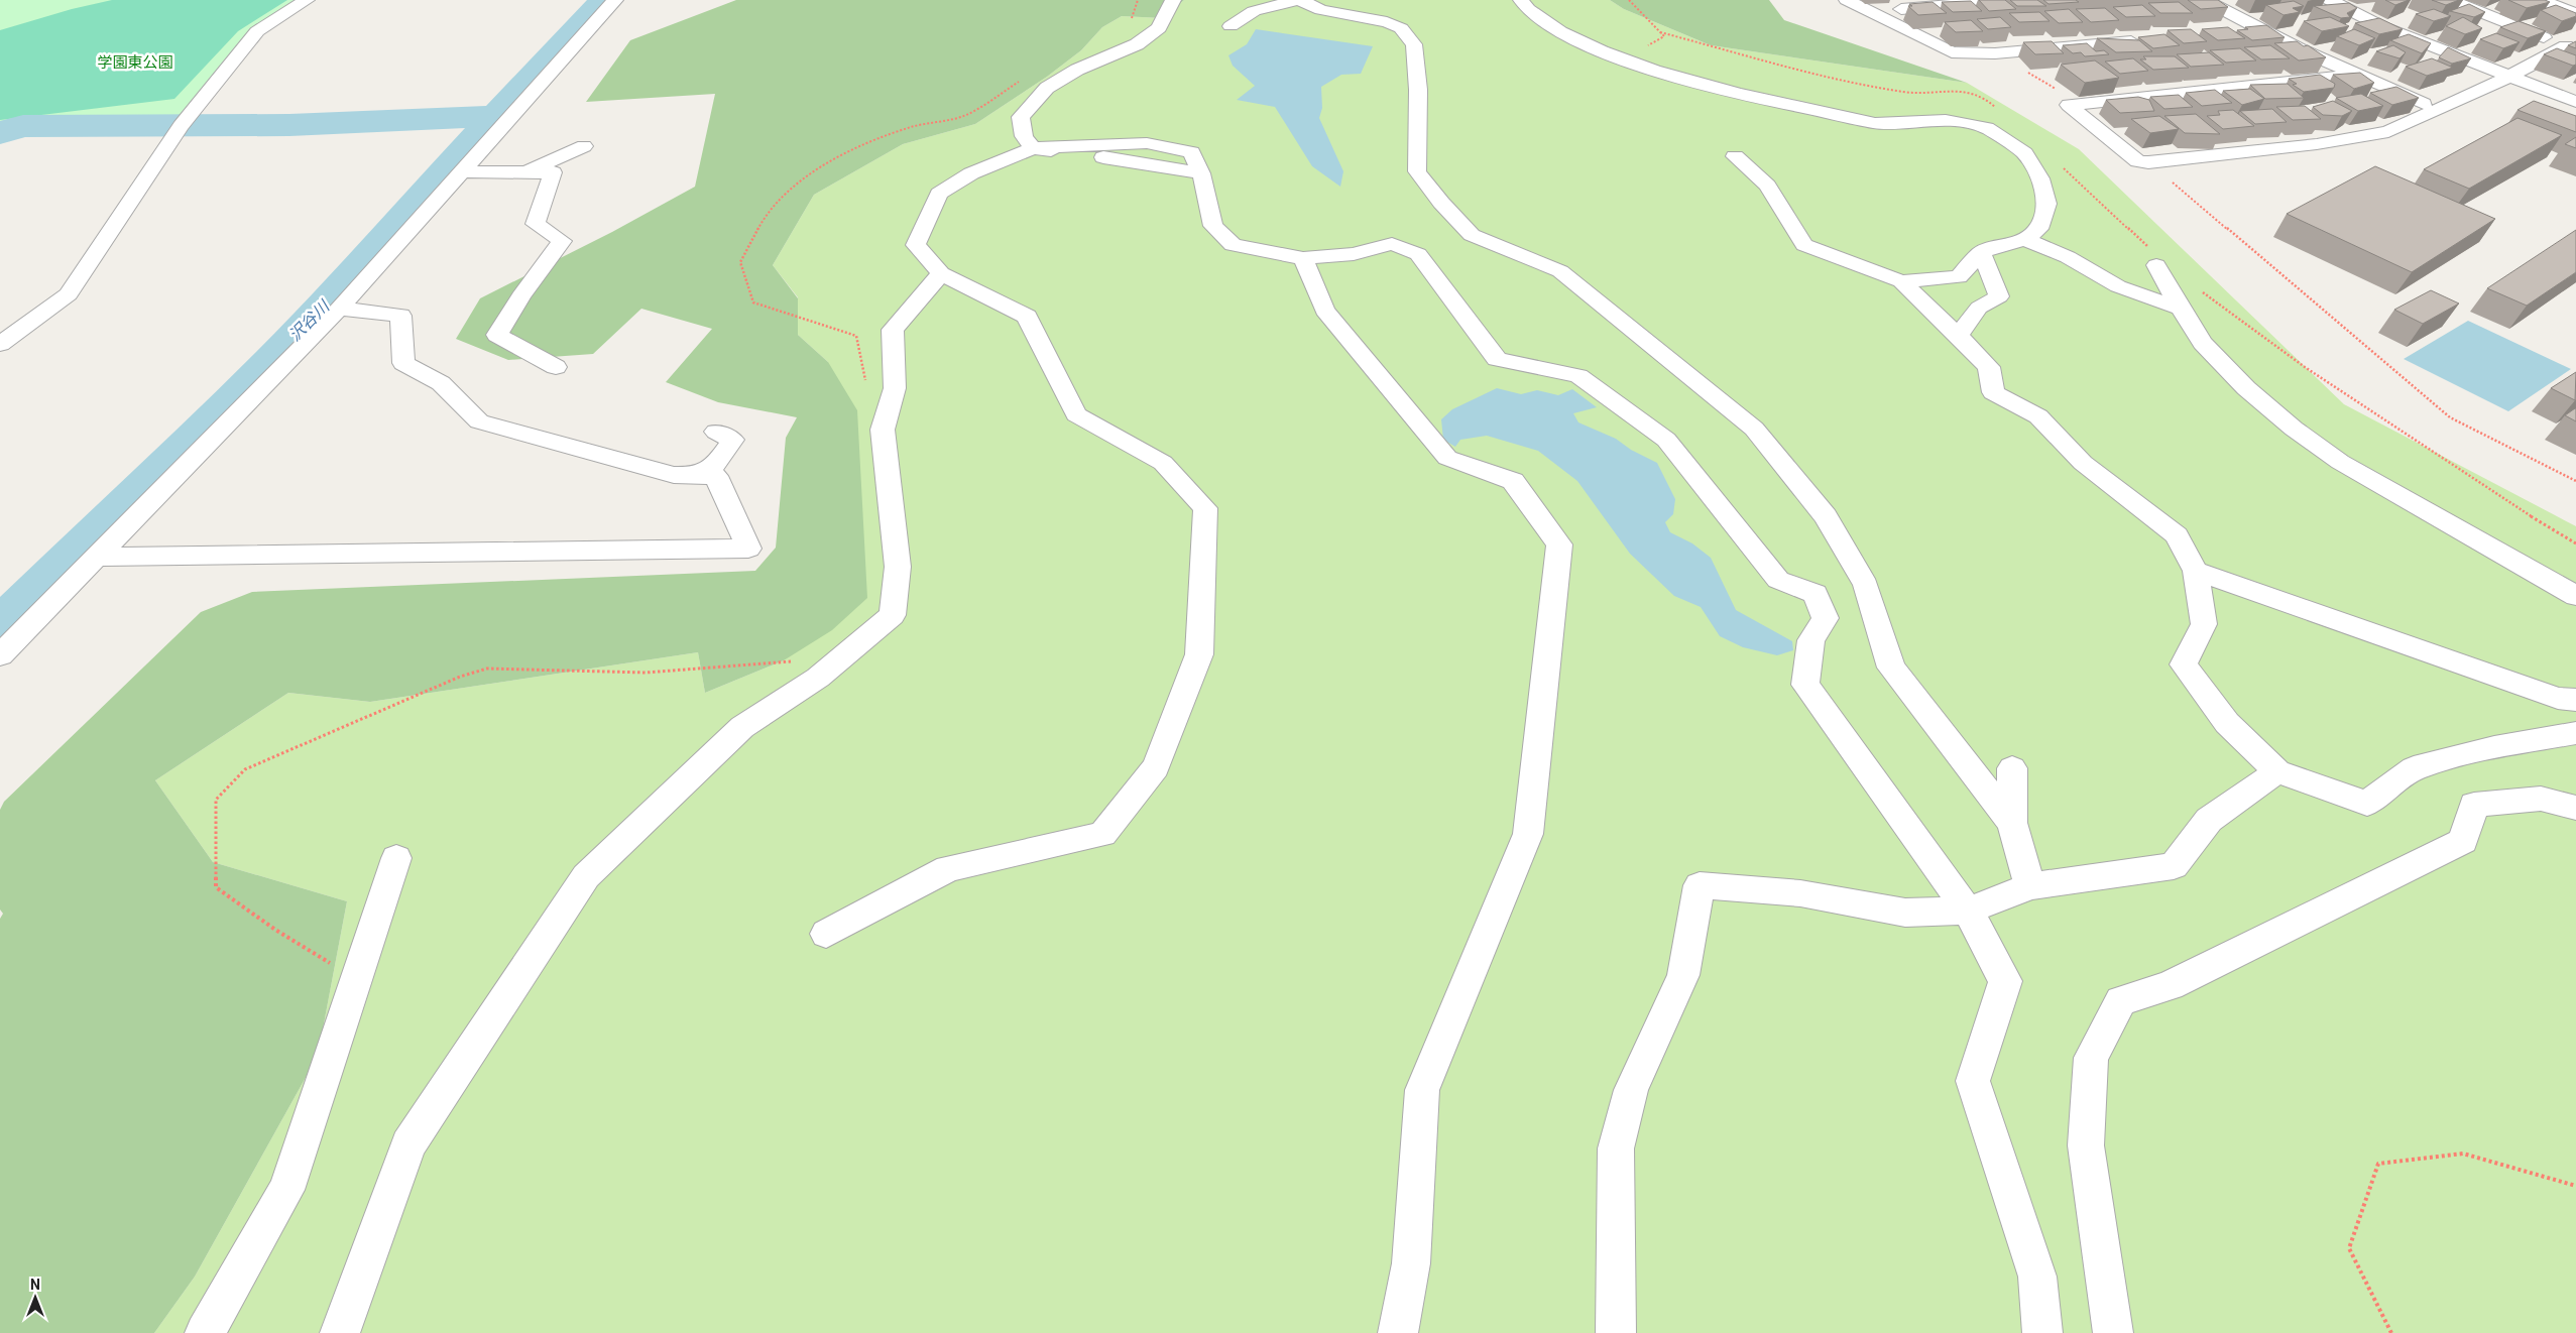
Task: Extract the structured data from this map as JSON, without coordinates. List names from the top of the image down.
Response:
{
  "water": ["沢谷川"],
  "parks": ["学園東公園"],
  "north": "top"
}
